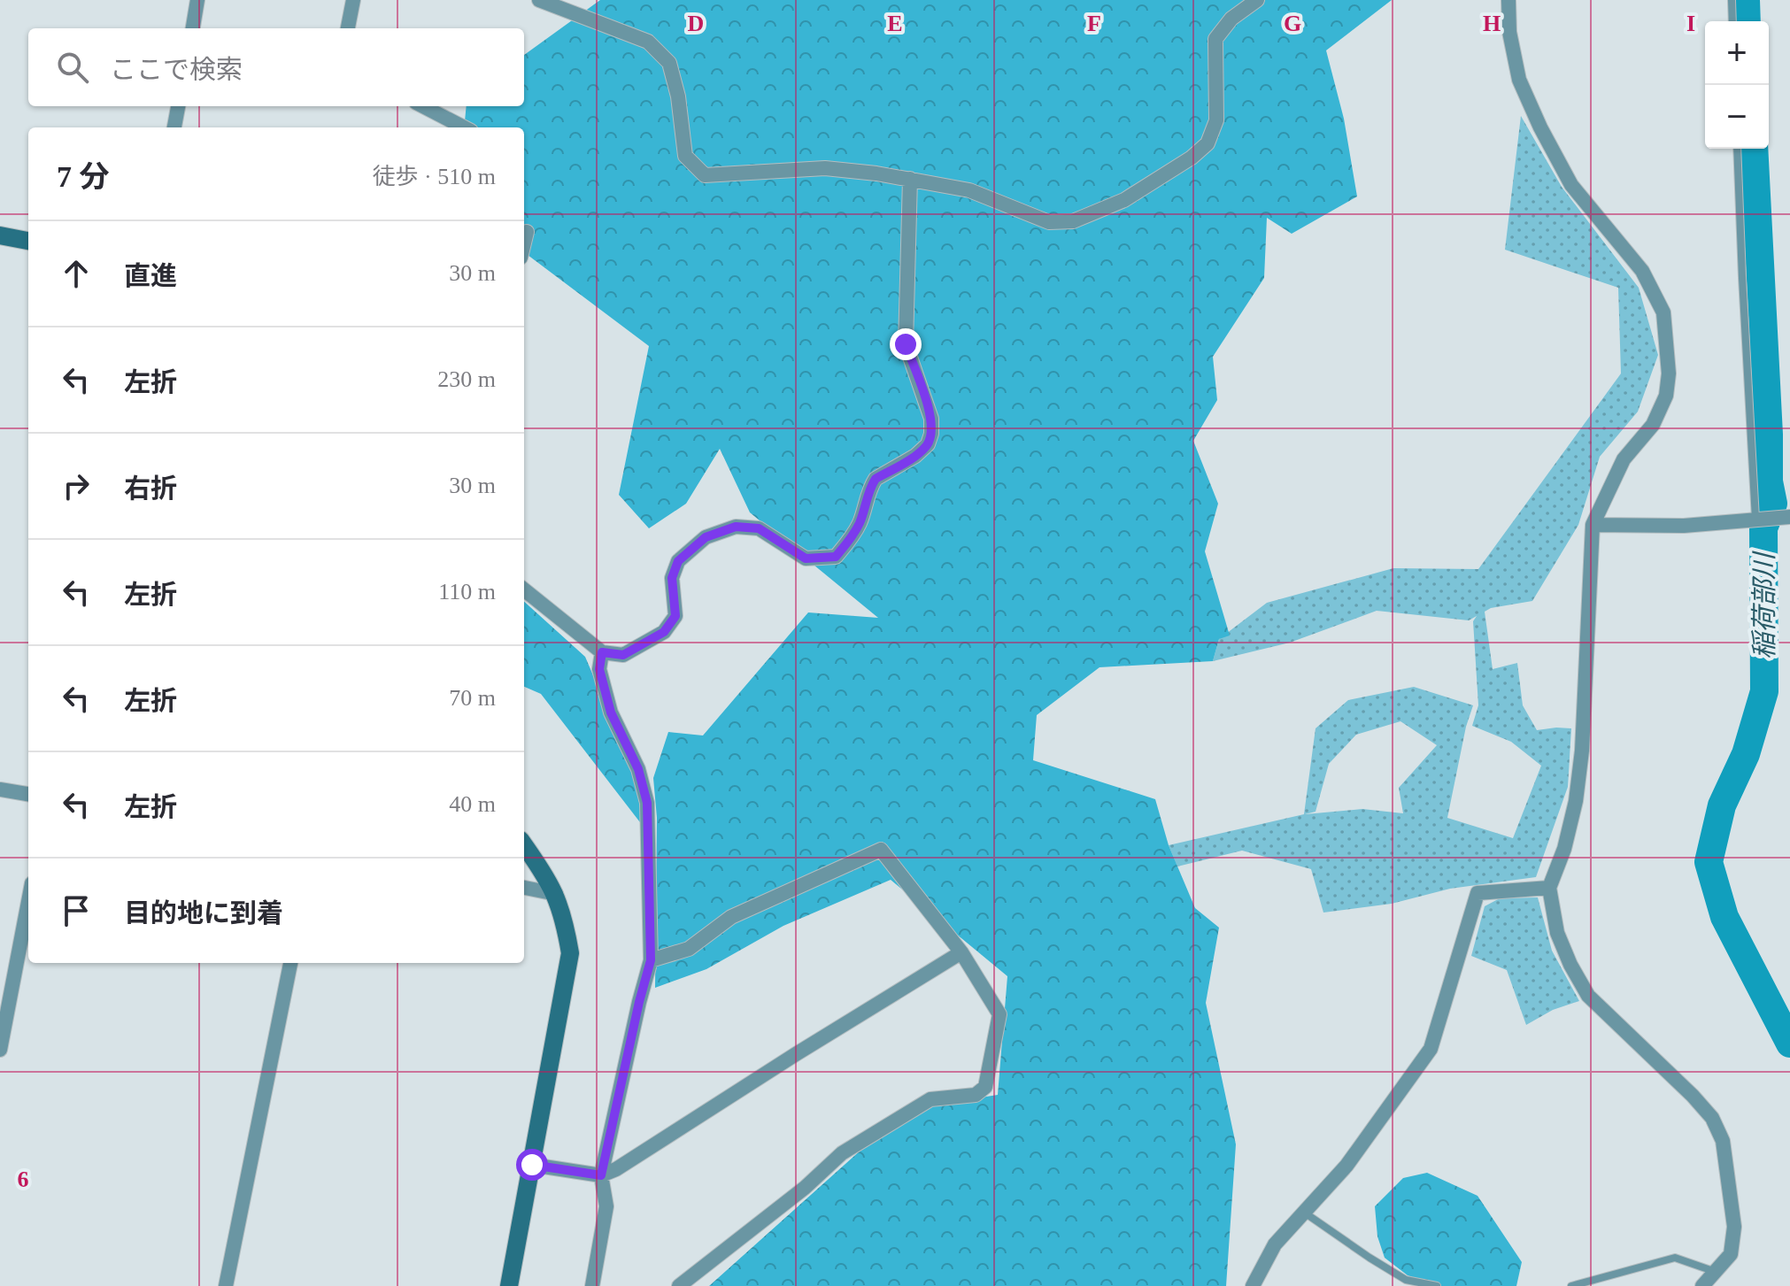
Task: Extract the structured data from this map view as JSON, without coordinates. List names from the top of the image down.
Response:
{
  "water": ["稲荷部川"],
  "page": {
    "map_buttons": ["+", "−"],
    "search": "ここで検索",
    "heading": ["7 分", "徒歩 · 510 m"],
    "list": [
      ["直進", "30 m"],
      ["左折", "230 m"],
      ["右折", "30 m"],
      ["左折", "110 m"],
      ["左折", "70 m"],
      ["左折", "40 m"],
      "目的地に到着"
    ]
  },
  "grid": {
    "columns": [
      "D",
      "E",
      "F",
      "G",
      "H",
      "I"
    ],
    "rows": ["6"]
  }
}
